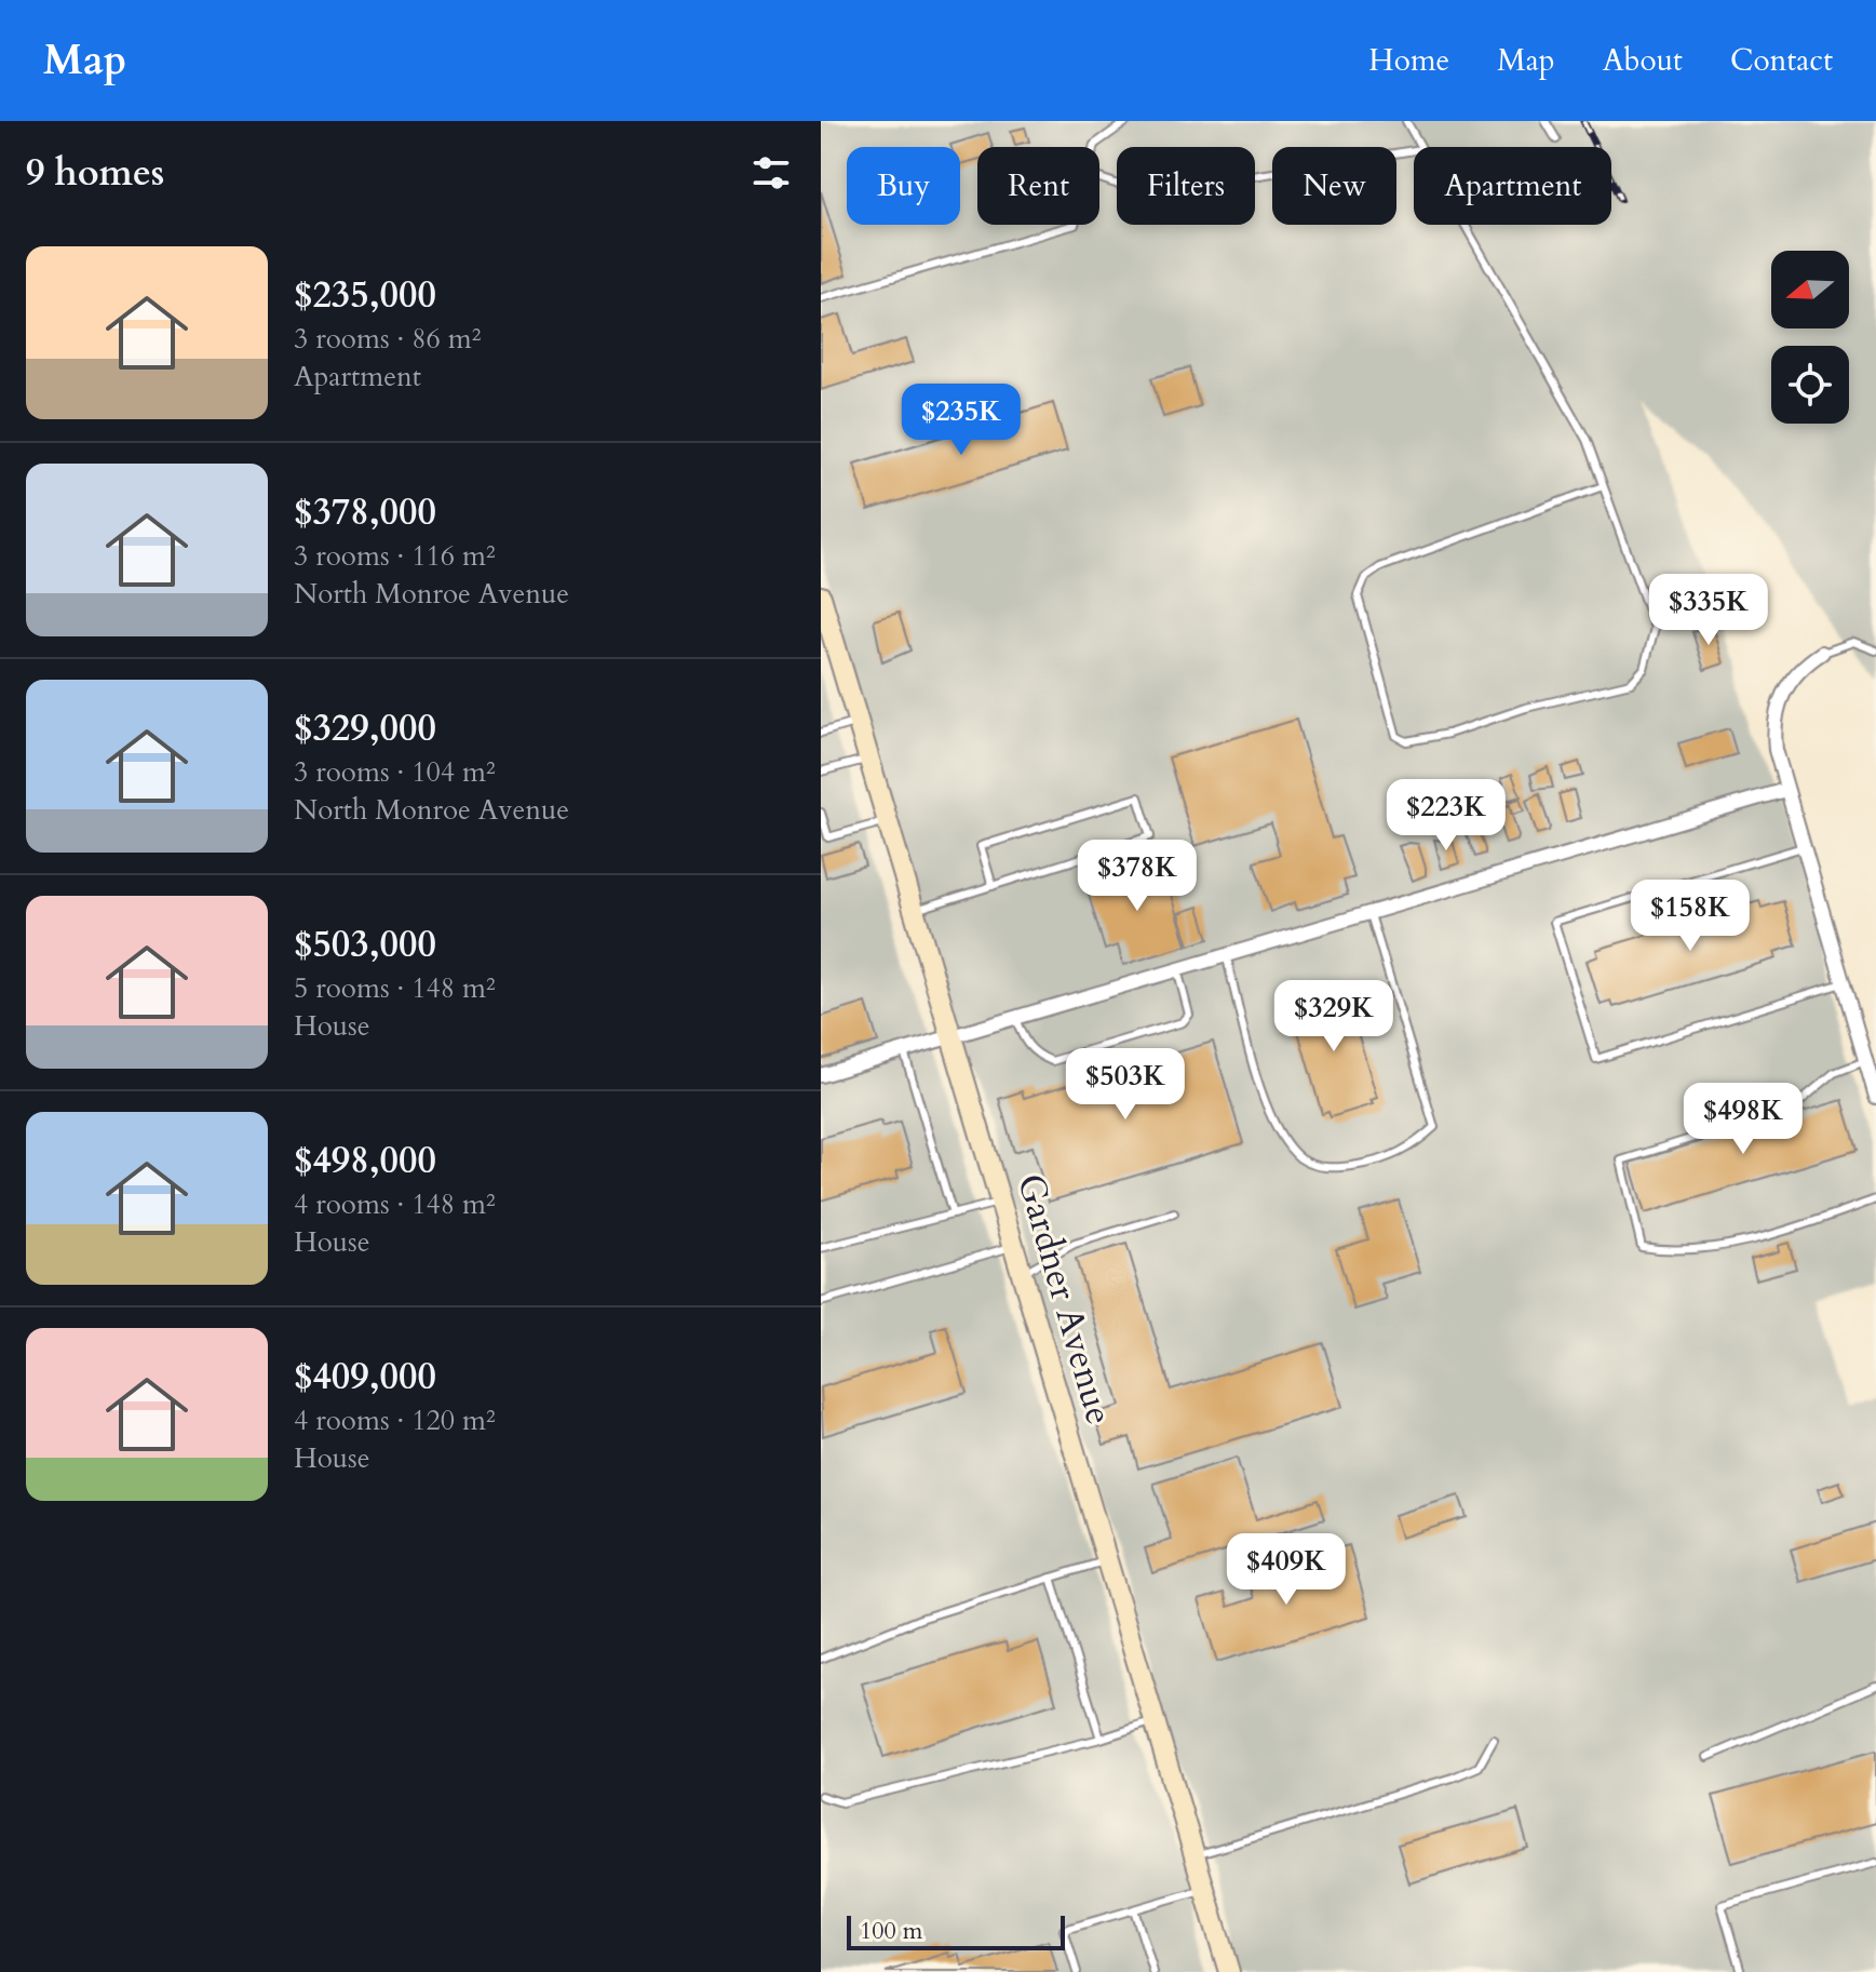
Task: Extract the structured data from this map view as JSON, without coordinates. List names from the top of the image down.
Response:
{
  "streets": {
    "street": ["Gardner Avenue"]
  },
  "scale_bar": "100 m",
  "north": "left",
  "page": {
    "header": "Map",
    "nav": [
      "Home",
      "Map",
      "About",
      "Contact"
    ],
    "heading": "9 homes",
    "chip": [
      "Buy",
      "Rent",
      "Filters",
      "New",
      "Apartment"
    ],
    "list": [
      {
        "name": "$235,000",
        "note": "3 rooms · 86 m² · Apartment"
      },
      {
        "name": "$378,000",
        "note": "3 rooms · 116 m² · North Monroe Avenue"
      },
      {
        "name": "$329,000",
        "note": "3 rooms · 104 m² · North Monroe Avenue"
      },
      {
        "name": "$503,000",
        "note": "5 rooms · 148 m² · House"
      },
      {
        "name": "$498,000",
        "note": "4 rooms · 148 m² · House"
      },
      {
        "name": "$409,000",
        "note": "4 rooms · 120 m² · House"
      }
    ],
    "price": [
      "$235K",
      "$335K",
      "$223K",
      "$378K",
      "$158K",
      "$329K",
      "$503K",
      "$498K",
      "$409K"
    ],
    "scale": "100 m"
  }
}
